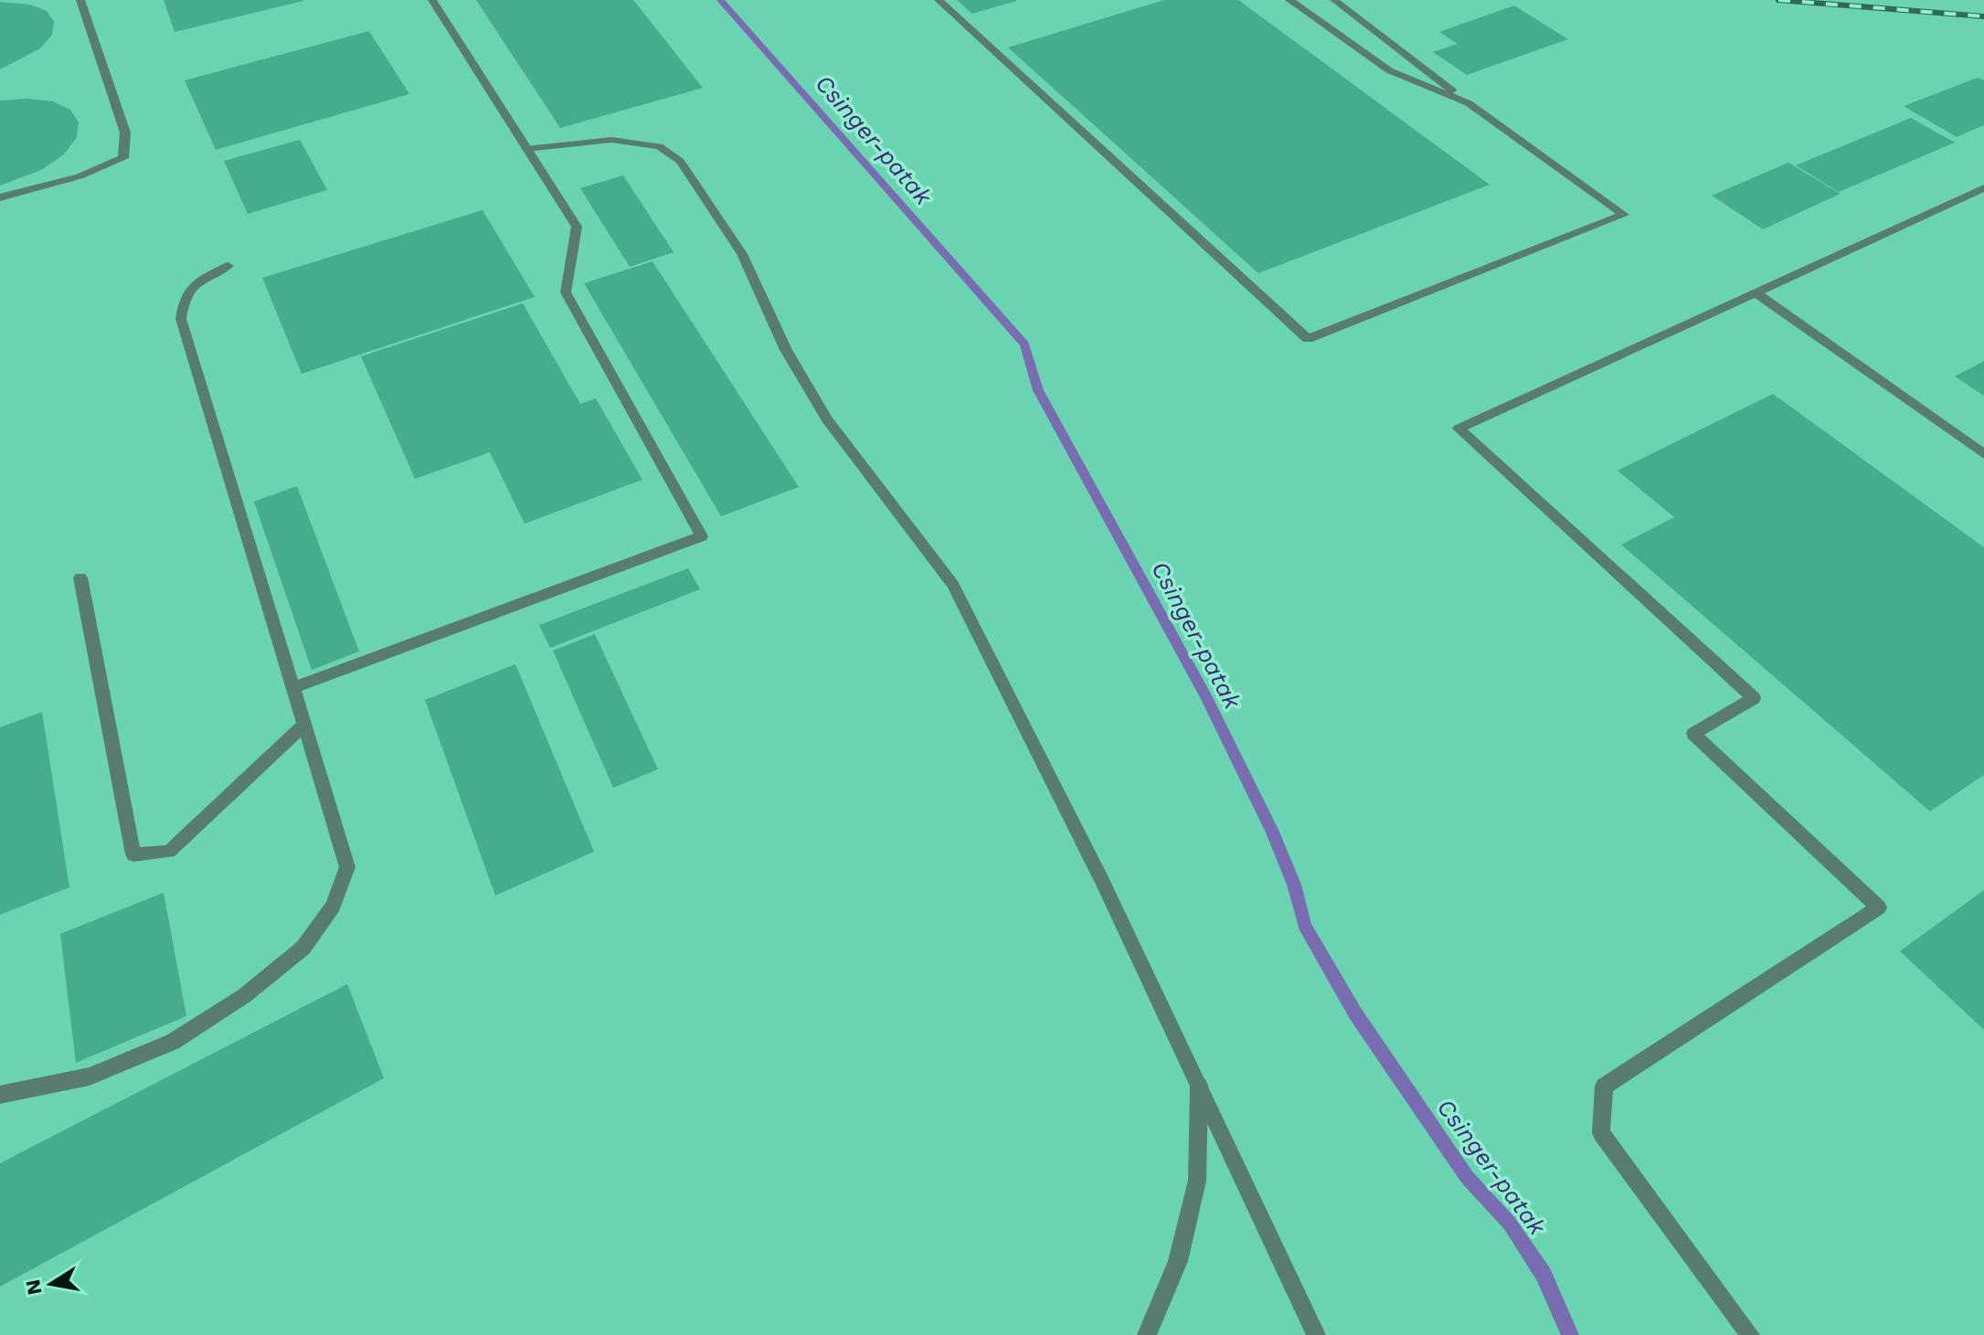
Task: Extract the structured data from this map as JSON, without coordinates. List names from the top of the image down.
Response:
{
  "water": ["Csinger-patak"],
  "north": "left"
}
